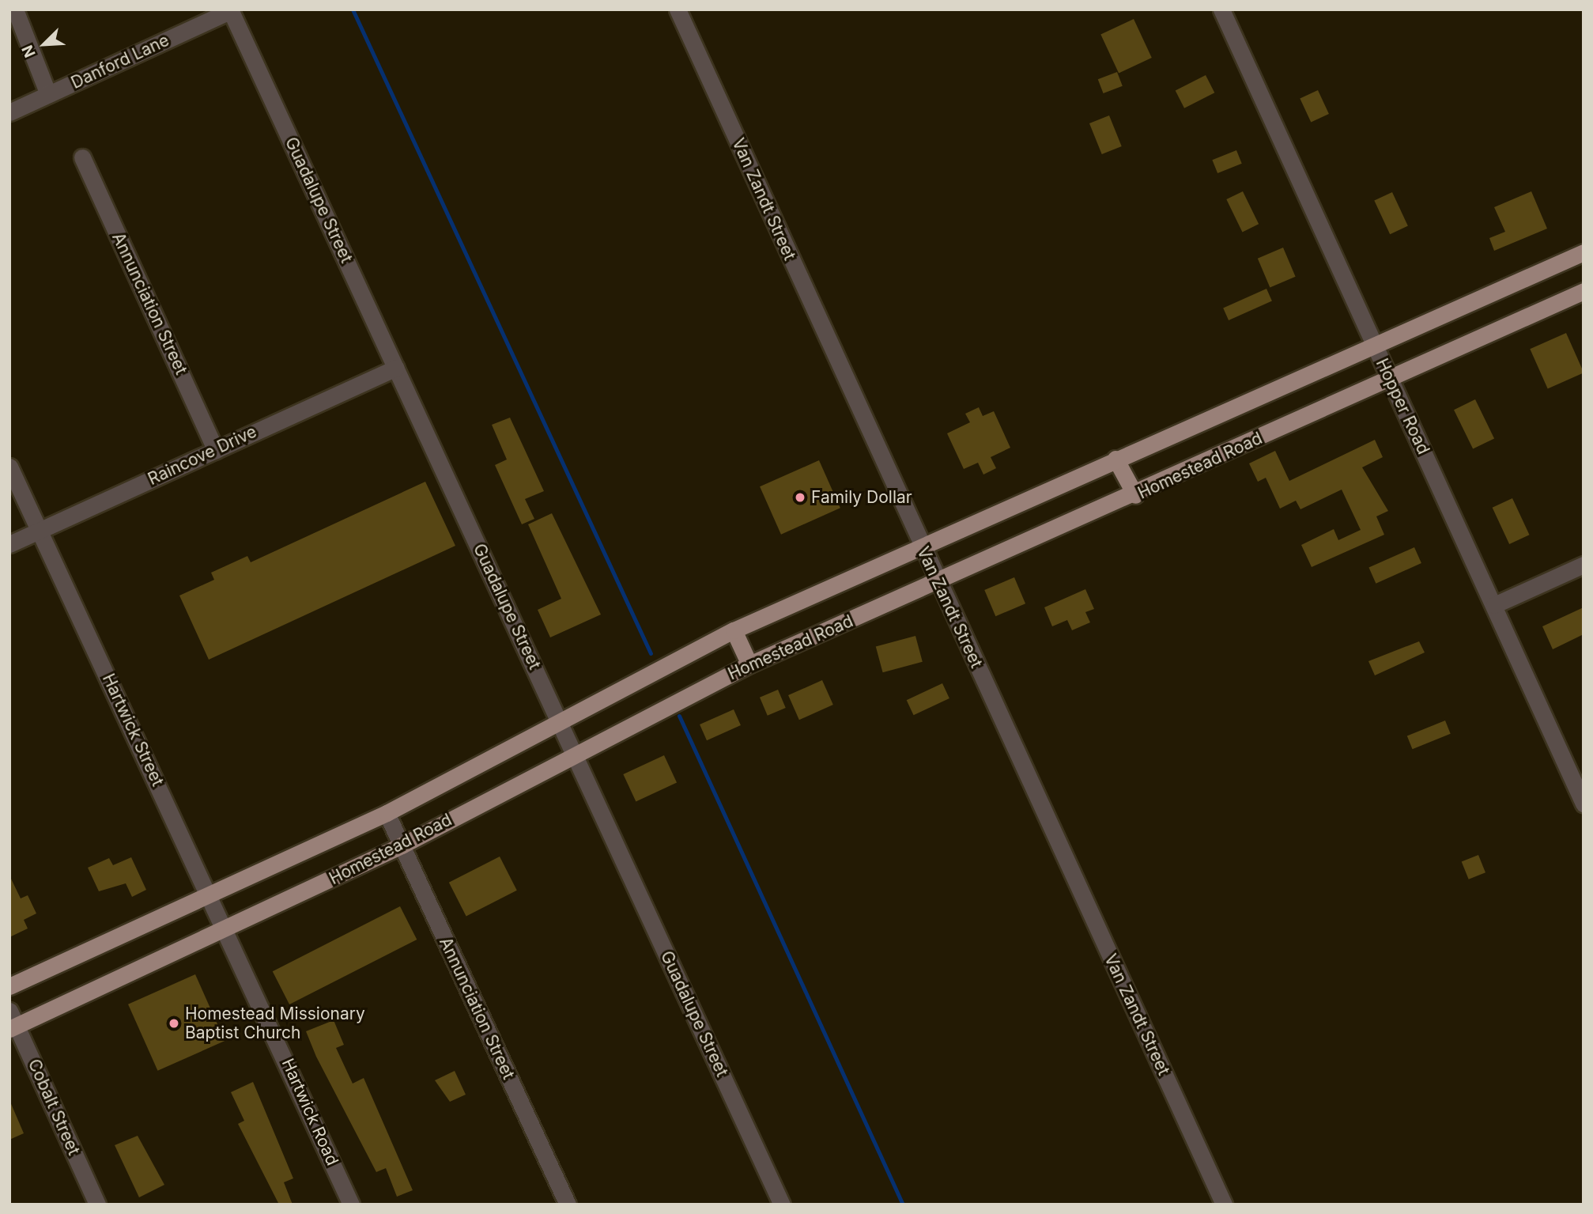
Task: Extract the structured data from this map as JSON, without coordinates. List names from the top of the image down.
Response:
{
  "streets": {
    "main road": ["Homestead Road"],
    "street": [
      "Danford Lane",
      "Van Zandt Street",
      "Guadalupe Street",
      "Annunciation Street",
      "Hopper Road",
      "Raincove Drive",
      "Hartwick Street",
      "Cobalt Street",
      "Hartwick Road"
    ]
  },
  "crossings": [
    ["Danford Lane", "Guadalupe Street"],
    ["Van Zandt Street", "Homestead Road"],
    ["Guadalupe Street", "Raincove Drive"],
    ["Guadalupe Street", "Homestead Road"],
    ["Annunciation Street", "Raincove Drive"],
    ["Annunciation Street", "Homestead Road"],
    ["Hopper Road", "Homestead Road"],
    ["Raincove Drive", "Hartwick Street"],
    ["Homestead Road", "Hartwick Street"],
    ["Homestead Road", "Cobalt Street"],
    ["Homestead Road", "Hartwick Road"],
    ["Hartwick Street", "Hartwick Road"]
  ],
  "places": ["Family Dollar", "Homestead Missionary Baptist Church"],
  "north": "bottom left"
}
